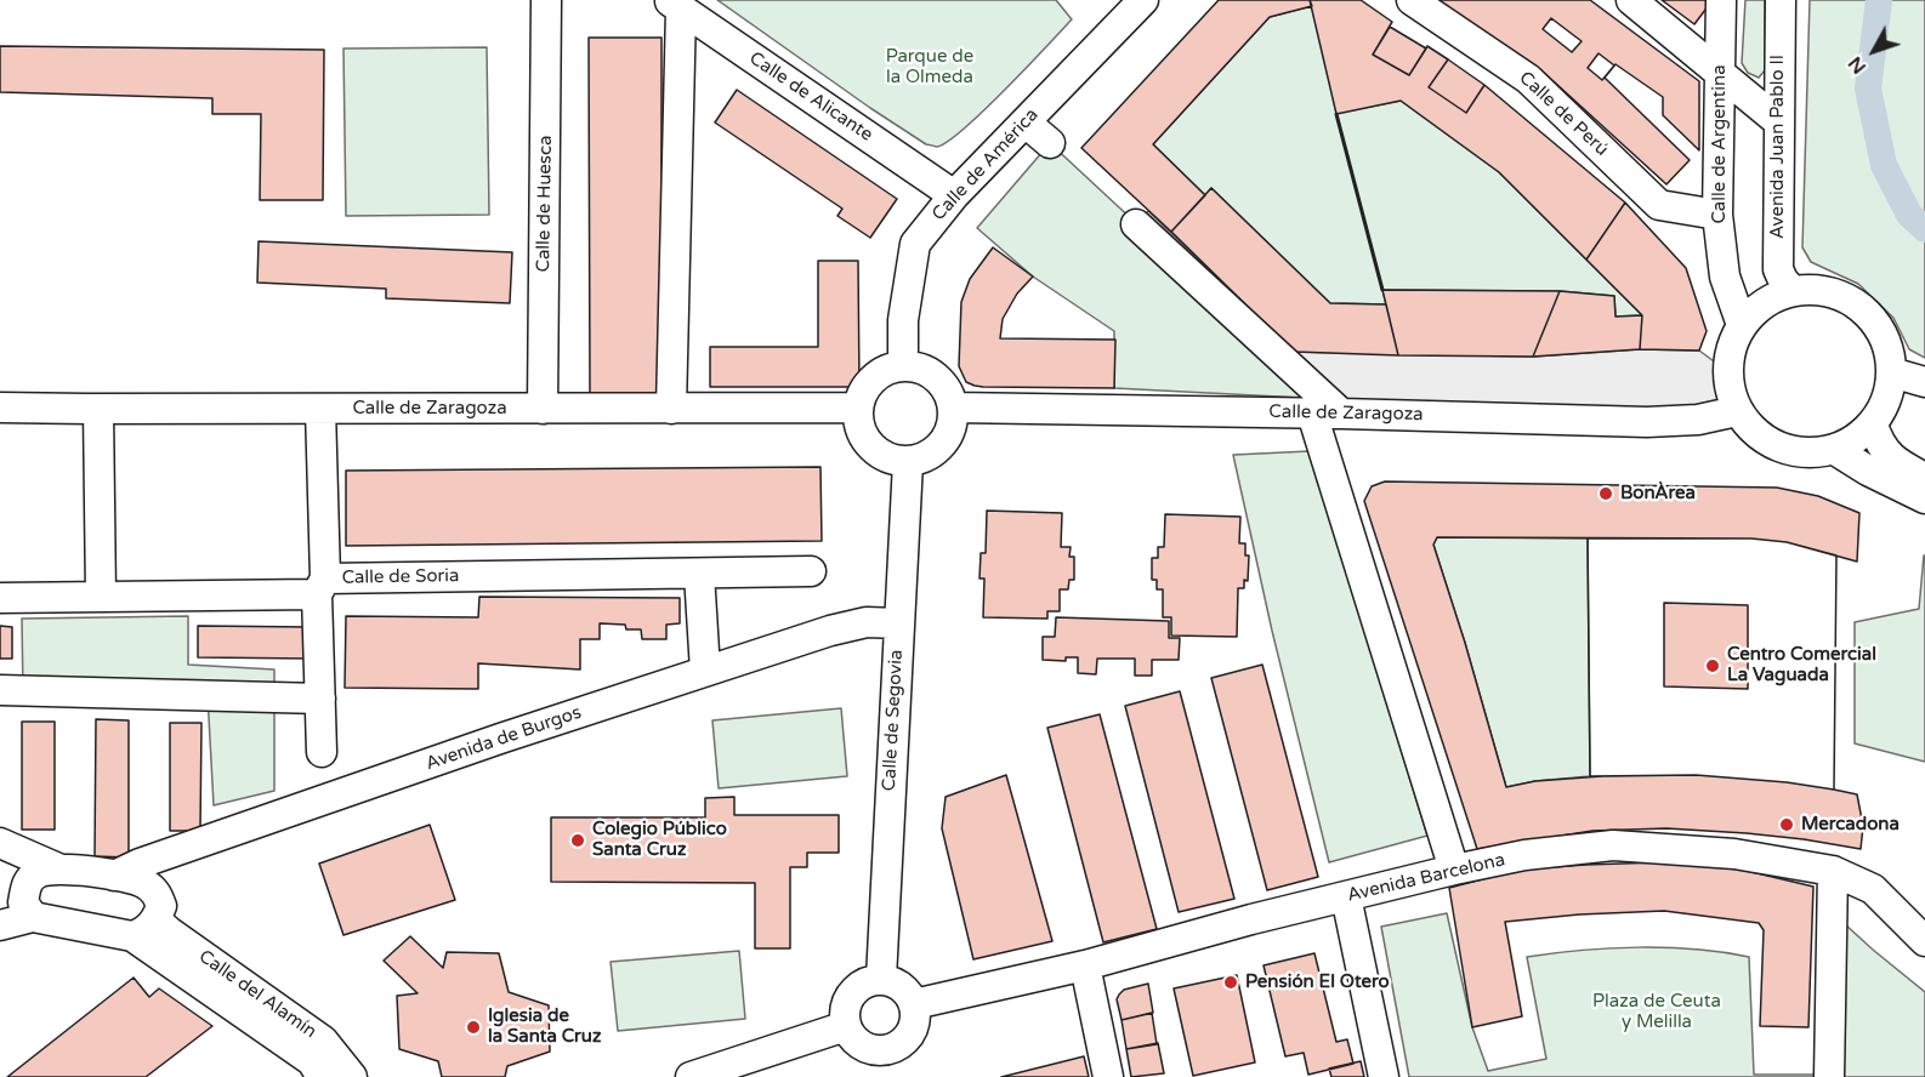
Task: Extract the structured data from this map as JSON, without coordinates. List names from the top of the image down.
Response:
{
  "streets": {
    "street": [
      "Calle de Alicante",
      "Calle de Perú",
      "Calle de Argentina",
      "Avenida Juan Pablo II",
      "Calle de América",
      "Calle de Huesca",
      "Calle de Zaragoza",
      "Calle de Soria",
      "Calle de Segovia",
      "Avenida de Burgos",
      "Avenida Barcelona",
      "Calle del Alamín"
    ]
  },
  "crossings": [
    ["Calle de Alicante", "Calle de América"],
    ["Calle de Perú", "Calle de Argentina"],
    ["Calle de Argentina", "Avenida Juan Pablo II"],
    ["Calle de Argentina", "Calle de Zaragoza"],
    ["Avenida Juan Pablo II", "Calle de Zaragoza"],
    ["Calle de América", "Calle de Zaragoza"],
    ["Calle de América", "Calle de Segovia"],
    ["Calle de Huesca", "Calle de Zaragoza"],
    ["Calle de Zaragoza", "Calle de Segovia"],
    ["Calle de Segovia", "Avenida de Burgos"],
    ["Calle de Segovia", "Avenida Barcelona"]
  ],
  "parks": ["Parque de la Olmeda", "Plaza de Ceuta y Melilla"],
  "places": [
    "BonÀrea",
    "Centro Comercial La Vaguada",
    "Mercadona",
    "Colegio Público Santa Cruz",
    "Pensión El Otero",
    "Iglesia de la Santa Cruz"
  ],
  "north": "bottom left"
}
